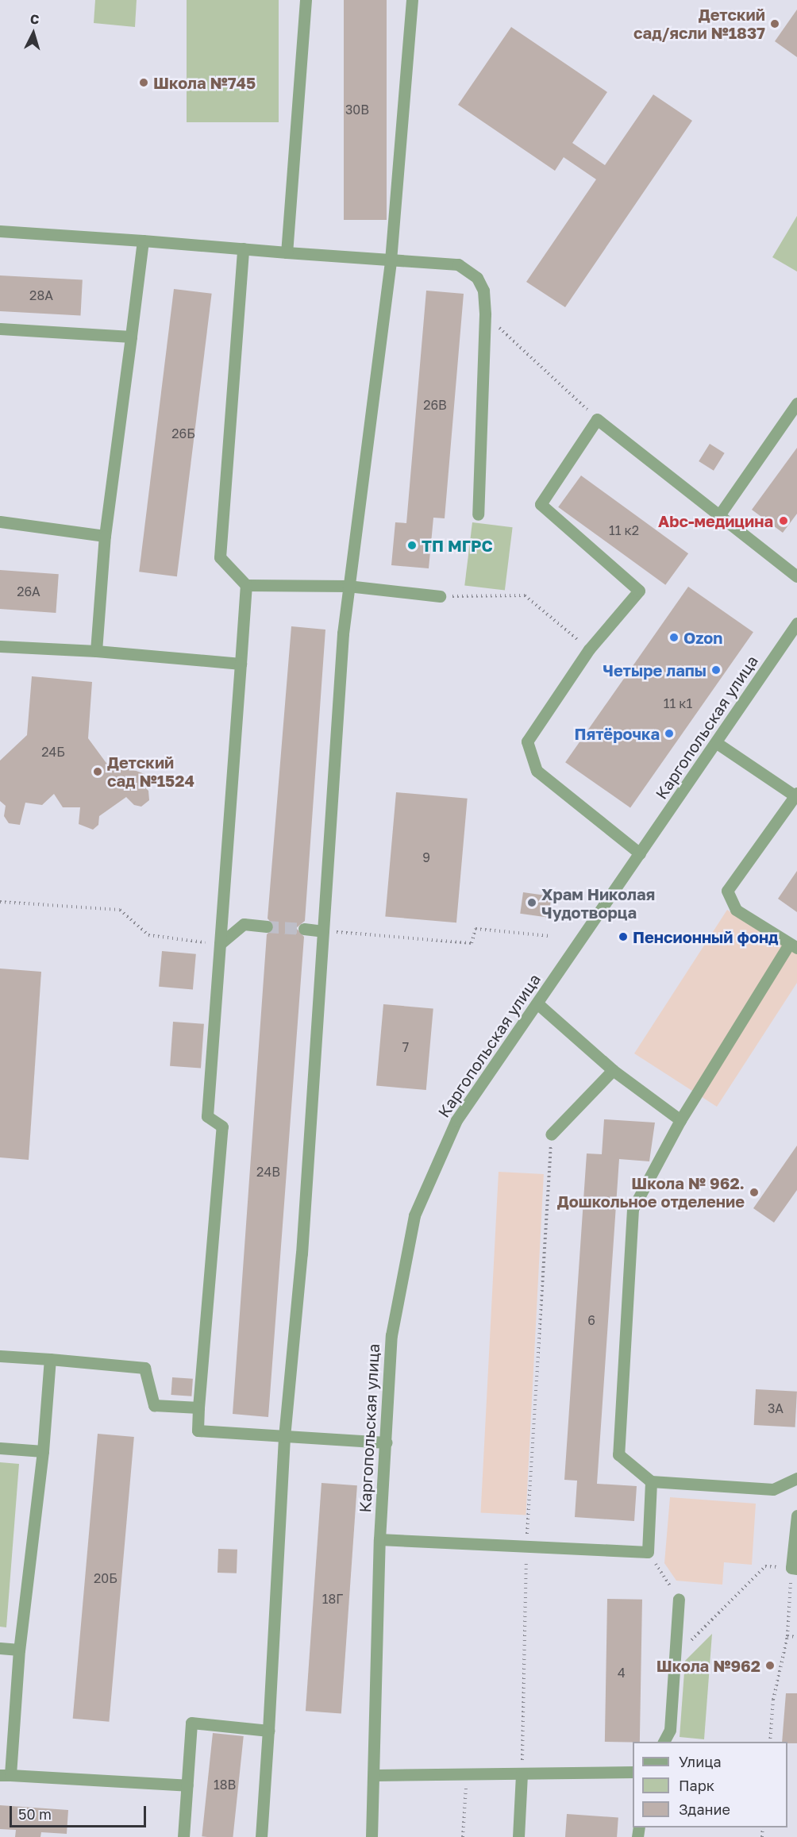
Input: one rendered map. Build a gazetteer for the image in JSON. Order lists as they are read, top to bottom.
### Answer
{
  "streets": {
    "street": ["Каргопольская улица"]
  },
  "places": [
    "Детский сад/ясли №1837",
    "Школа №745",
    "Abc-медицина",
    "ТП МГРС",
    "Ozon",
    "Четыре лапы",
    "Пятёрочка",
    "Детский сад №1524",
    "Храм Николая Чудотворца",
    "Пенсионный фонд",
    "Школа № 962. Дошкольное отделение",
    "Школа №962"
  ],
  "house_numbers": [
    "30В",
    "28А",
    "26В",
    "26Б",
    "11 к2",
    "26А",
    "11 к1",
    "24Б",
    "9",
    "7",
    "24В",
    "6",
    "3А",
    "20Б",
    "18Г",
    "4",
    "18В"
  ],
  "legend": ["Улица", "Парк", "Здание"],
  "scale_bar": "50 m",
  "north": "top"
}
